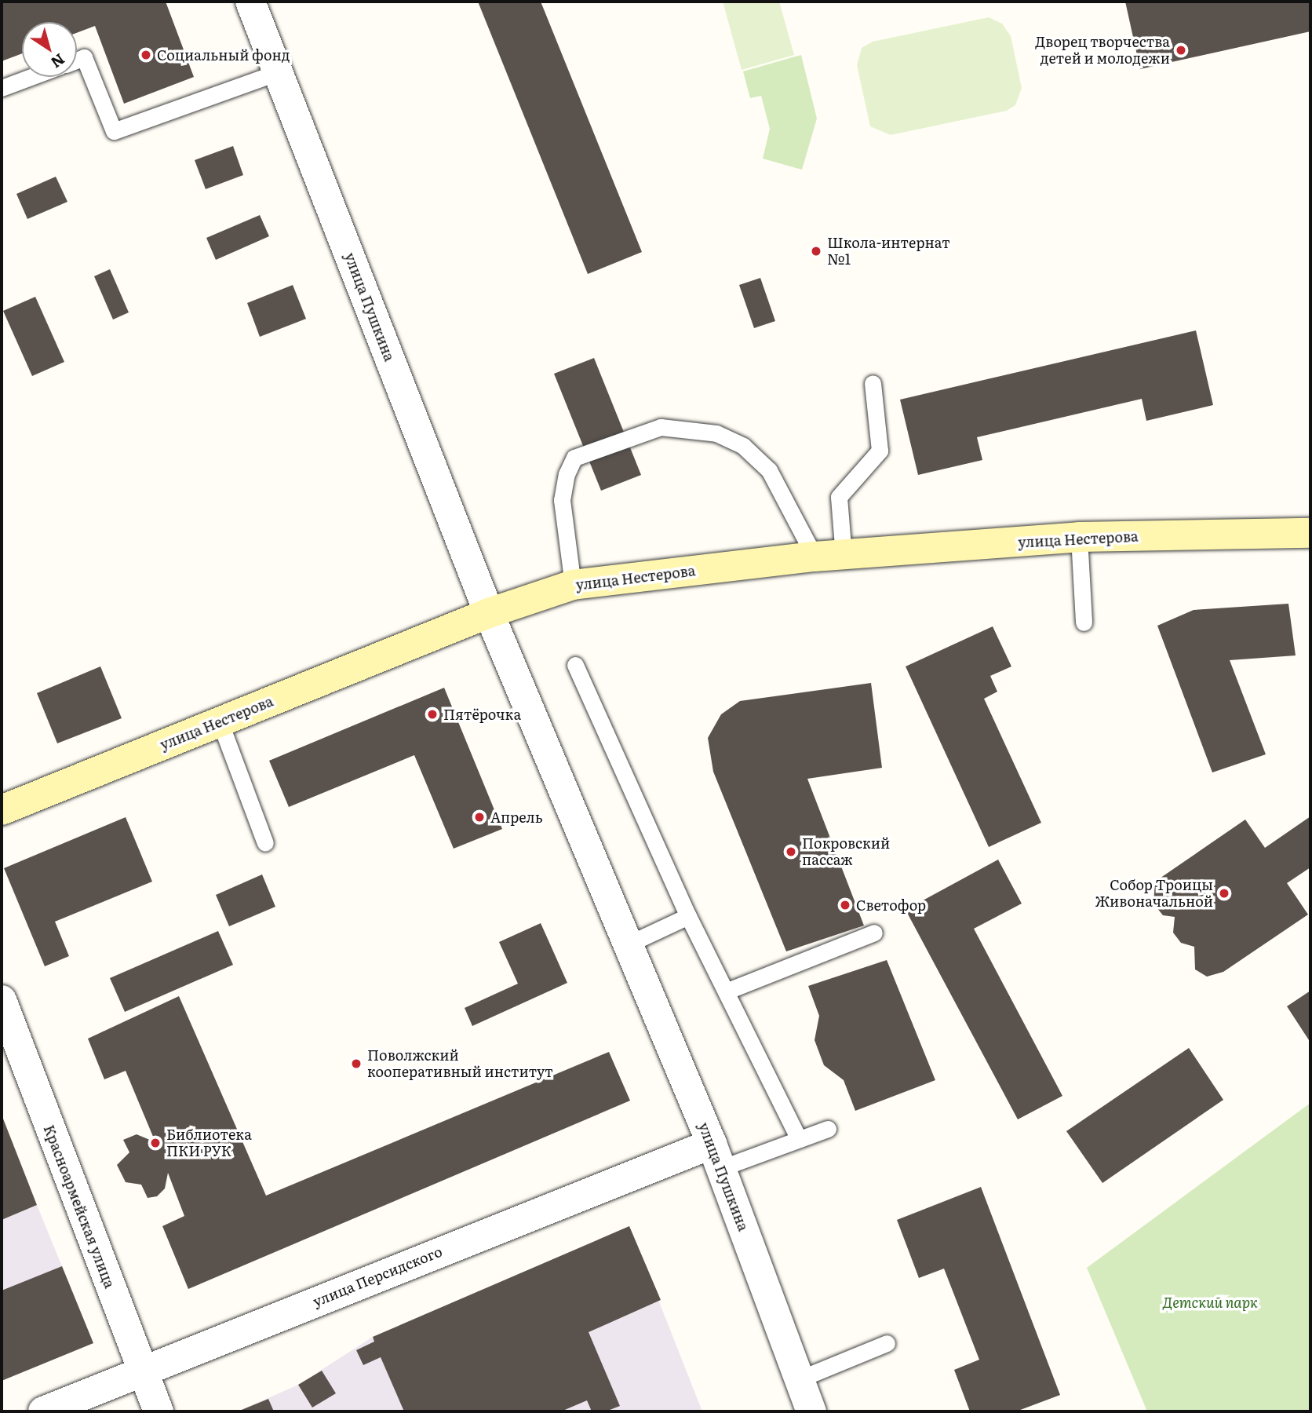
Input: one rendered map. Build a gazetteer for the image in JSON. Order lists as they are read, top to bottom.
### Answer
{
  "streets": {
    "main road": ["улица Нестерова"],
    "street": ["улица Пушкина", "Красноармейская улица", "улица Персидского"]
  },
  "crossings": [
    ["улица Пушкина", "улица Нестерова"],
    ["улица Пушкина", "улица Персидского"],
    ["Красноармейская улица", "улица Персидского"]
  ],
  "parks": ["Детский парк"],
  "places": [
    "Дворец творчества детей и молодежи",
    "Социальный фонд",
    "Школа-интернат №1",
    "Пятёрочка",
    "Апрель",
    "Покровский пассаж",
    "Собор Троицы Живоначальной",
    "Светофор",
    "Поволжский кооперативный институт",
    "Библиотека ПКИ РУК"
  ],
  "north": "bottom right"
}
